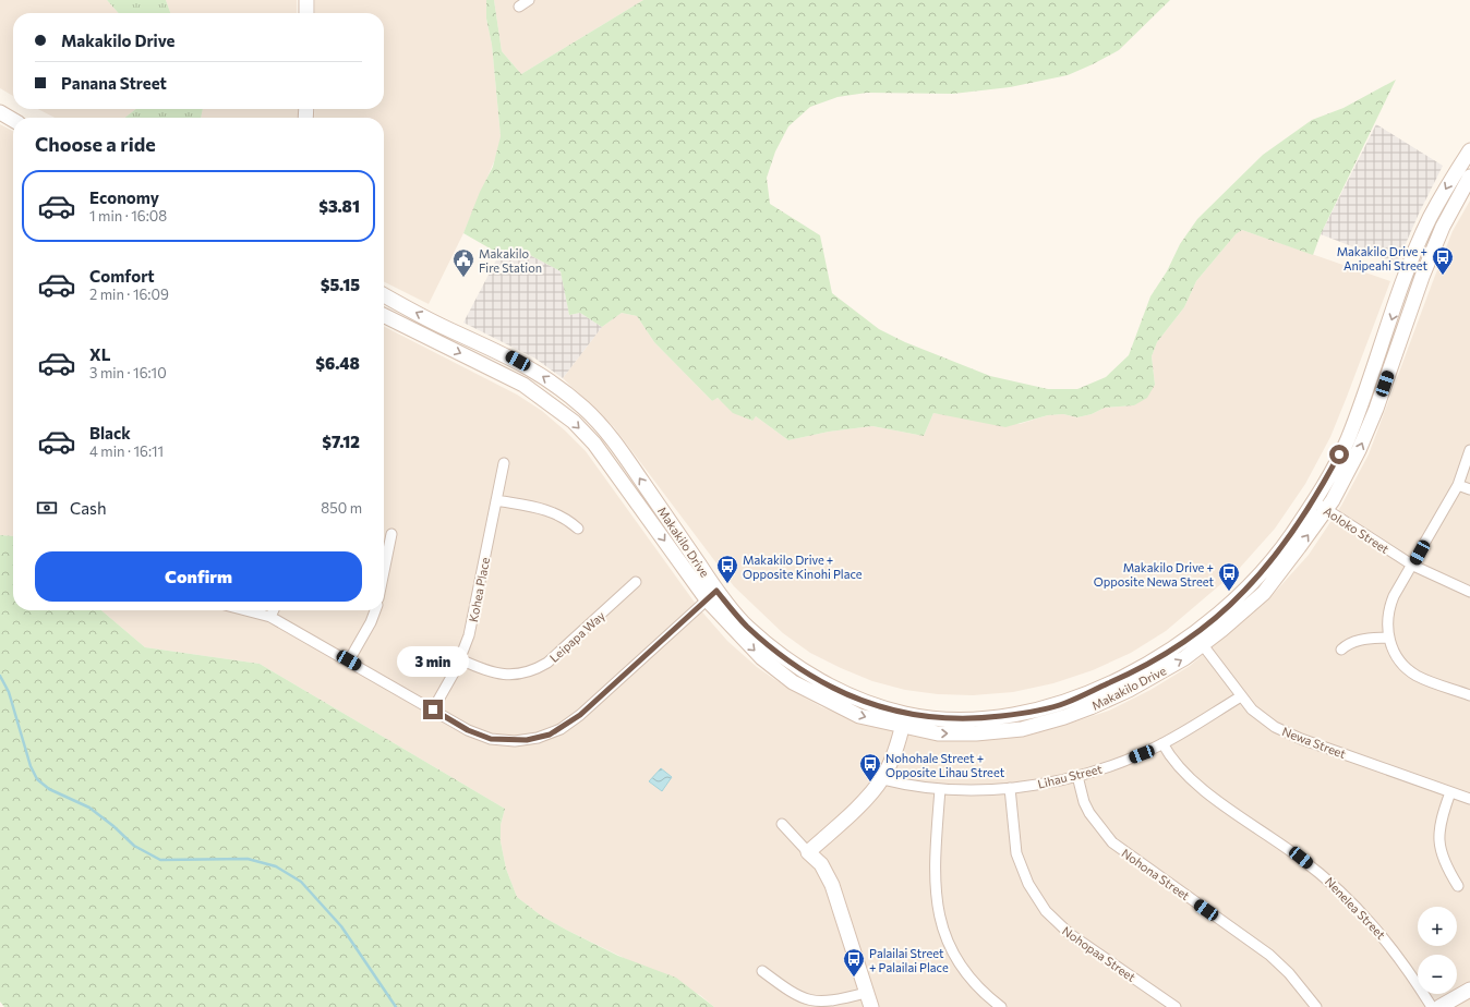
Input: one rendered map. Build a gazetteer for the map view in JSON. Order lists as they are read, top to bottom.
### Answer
{
  "streets": {
    "main road": ["Makakilo Drive"],
    "street": [
      "Aoloko Street",
      "Kohea Place",
      "Leipapa Way",
      "Newa Street",
      "Lihau Street",
      "Nohona Street",
      "Nenelea Street",
      "Nohopaa Street"
    ]
  },
  "crossings": [
    ["Aoloko Street", "Makakilo Drive"],
    ["Makakilo Drive", "Newa Street"],
    ["Kohea Place", "Leipapa Way"],
    ["Newa Street", "Lihau Street"],
    ["Lihau Street", "Nohona Street"],
    ["Lihau Street", "Nenelea Street"],
    ["Lihau Street", "Nohopaa Street"]
  ],
  "places": {
    "bus stop": [
      "Makakilo Drive + Anipeahi Street",
      "Makakilo Drive + Opposite Kinohi Place",
      "Makakilo Drive + Opposite Newa Street",
      "Nohohale Street + Opposite Lihau Street",
      "Palailai Street + Palailai Place"
    ],
    "public building": ["Makakilo Fire Station"]
  },
  "page": {
    "banner": ["Makakilo Drive", "Panana Street"],
    "heading": "Choose a ride",
    "list": [
      {
        "name": "Economy",
        "note": "1 min · 16:08",
        "value": "$3.81"
      },
      {
        "name": "Comfort",
        "note": "2 min · 16:09",
        "value": "$5.15"
      },
      {
        "name": "XL",
        "note": "3 min · 16:10",
        "value": "$6.48"
      },
      {
        "name": "Black",
        "note": "4 min · 16:11",
        "value": "$7.12"
      }
    ],
    "pay": ["Cash", "850 m"],
    "buttons": "Confirm",
    "bubble": "3 min",
    "map_buttons": ["+", "−"]
  }
}
